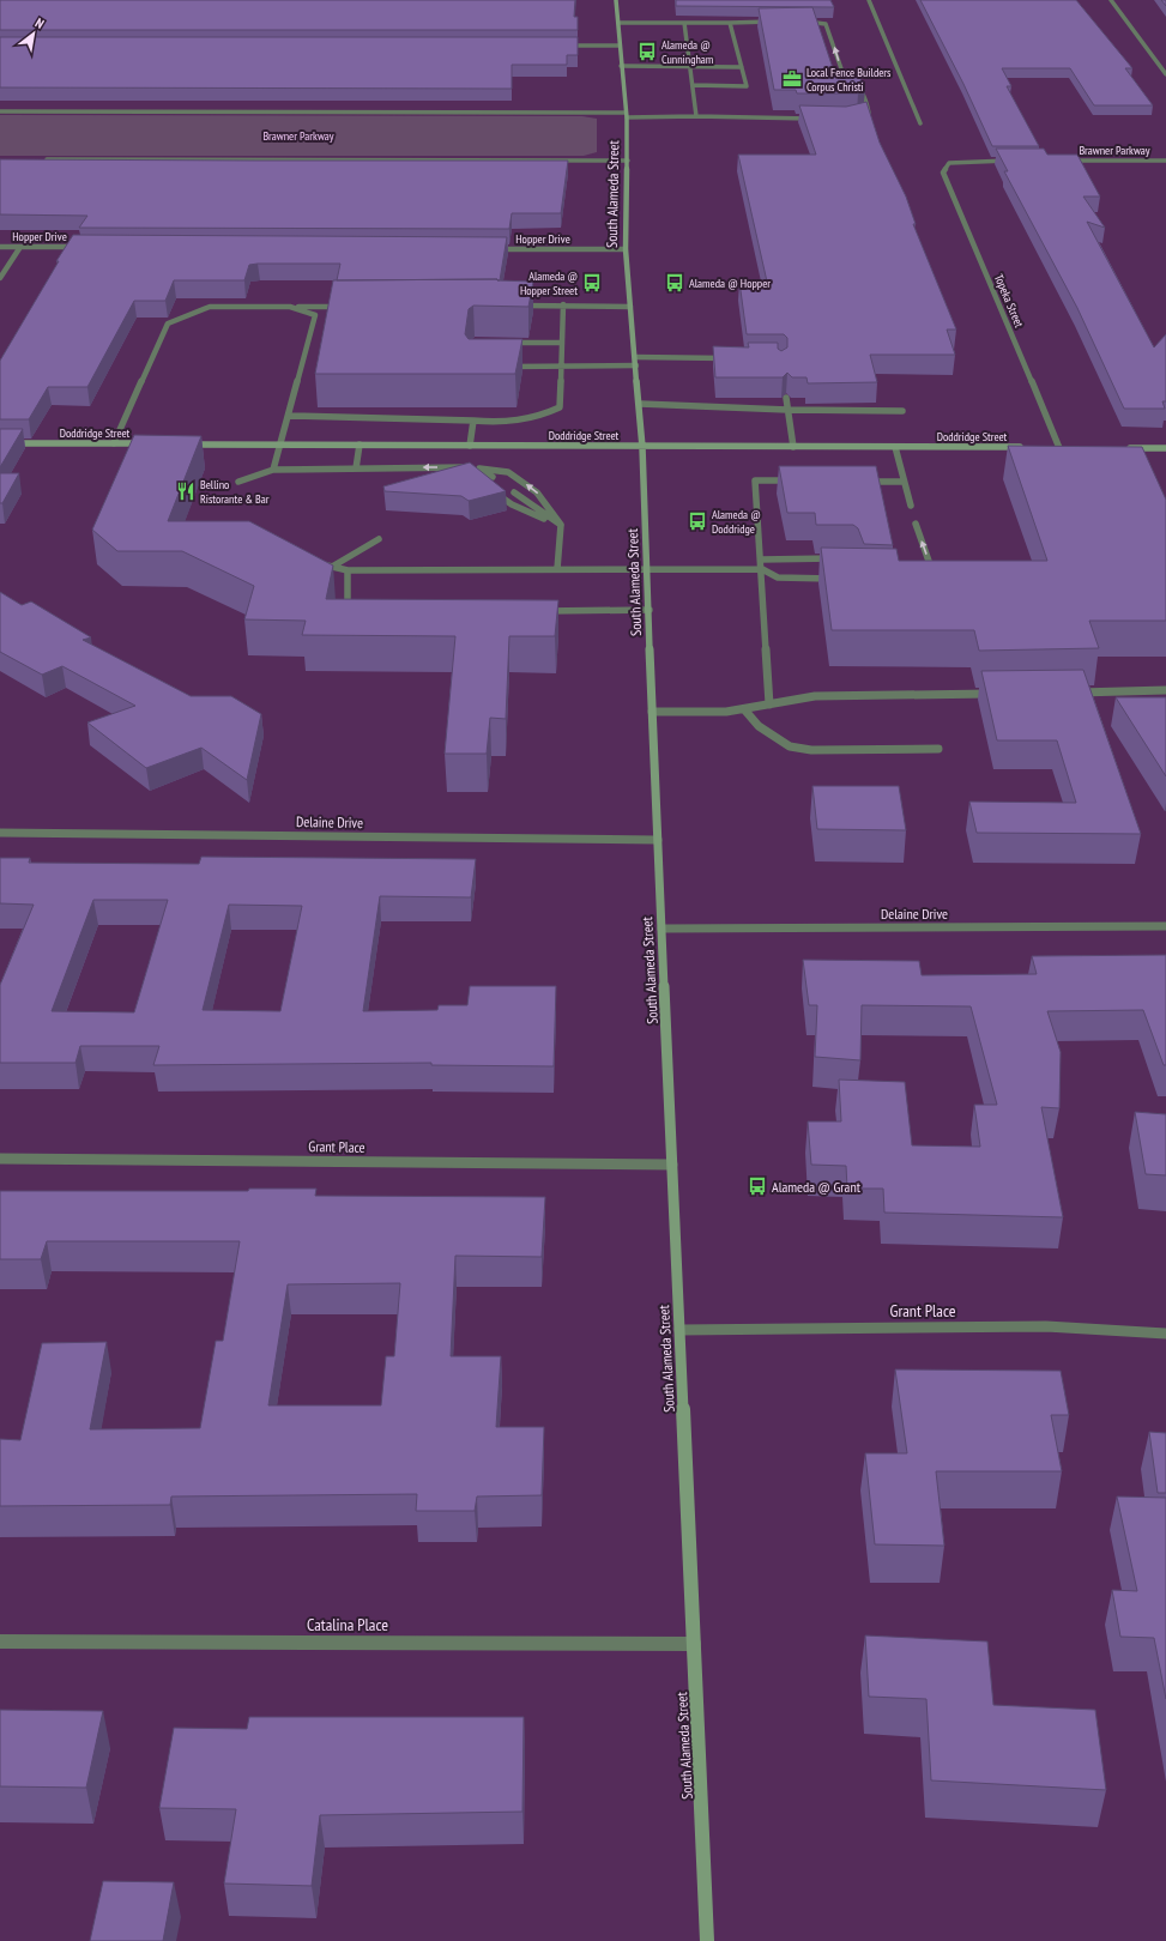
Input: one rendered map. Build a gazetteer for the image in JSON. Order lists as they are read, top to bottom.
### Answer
{
  "streets": {
    "main road": ["South Alameda Street", "Doddridge Street"],
    "street": [
      "Brawner Parkway",
      "Hopper Drive",
      "Topeka Street",
      "Delaine Drive",
      "Grant Place",
      "Catalina Place"
    ]
  },
  "crossings": [
    ["South Alameda Street", "Hopper Drive"],
    ["South Alameda Street", "Doddridge Street"],
    ["South Alameda Street", "Delaine Drive"],
    ["South Alameda Street", "Grant Place"],
    ["South Alameda Street", "Catalina Place"]
  ],
  "parks": ["Brawner Parkway"],
  "places": {
    "bus stop": [
      "Alameda @ Cunningham",
      "Alameda @ Hopper Street",
      "Alameda @ Hopper",
      "Alameda @ Doddridge",
      "Alameda @ Grant"
    ],
    "office": ["Local Fence Builders Corpus Christi"],
    "restaurant": ["Bellino Ristorante & Bar"]
  },
  "north": "top right"
}
